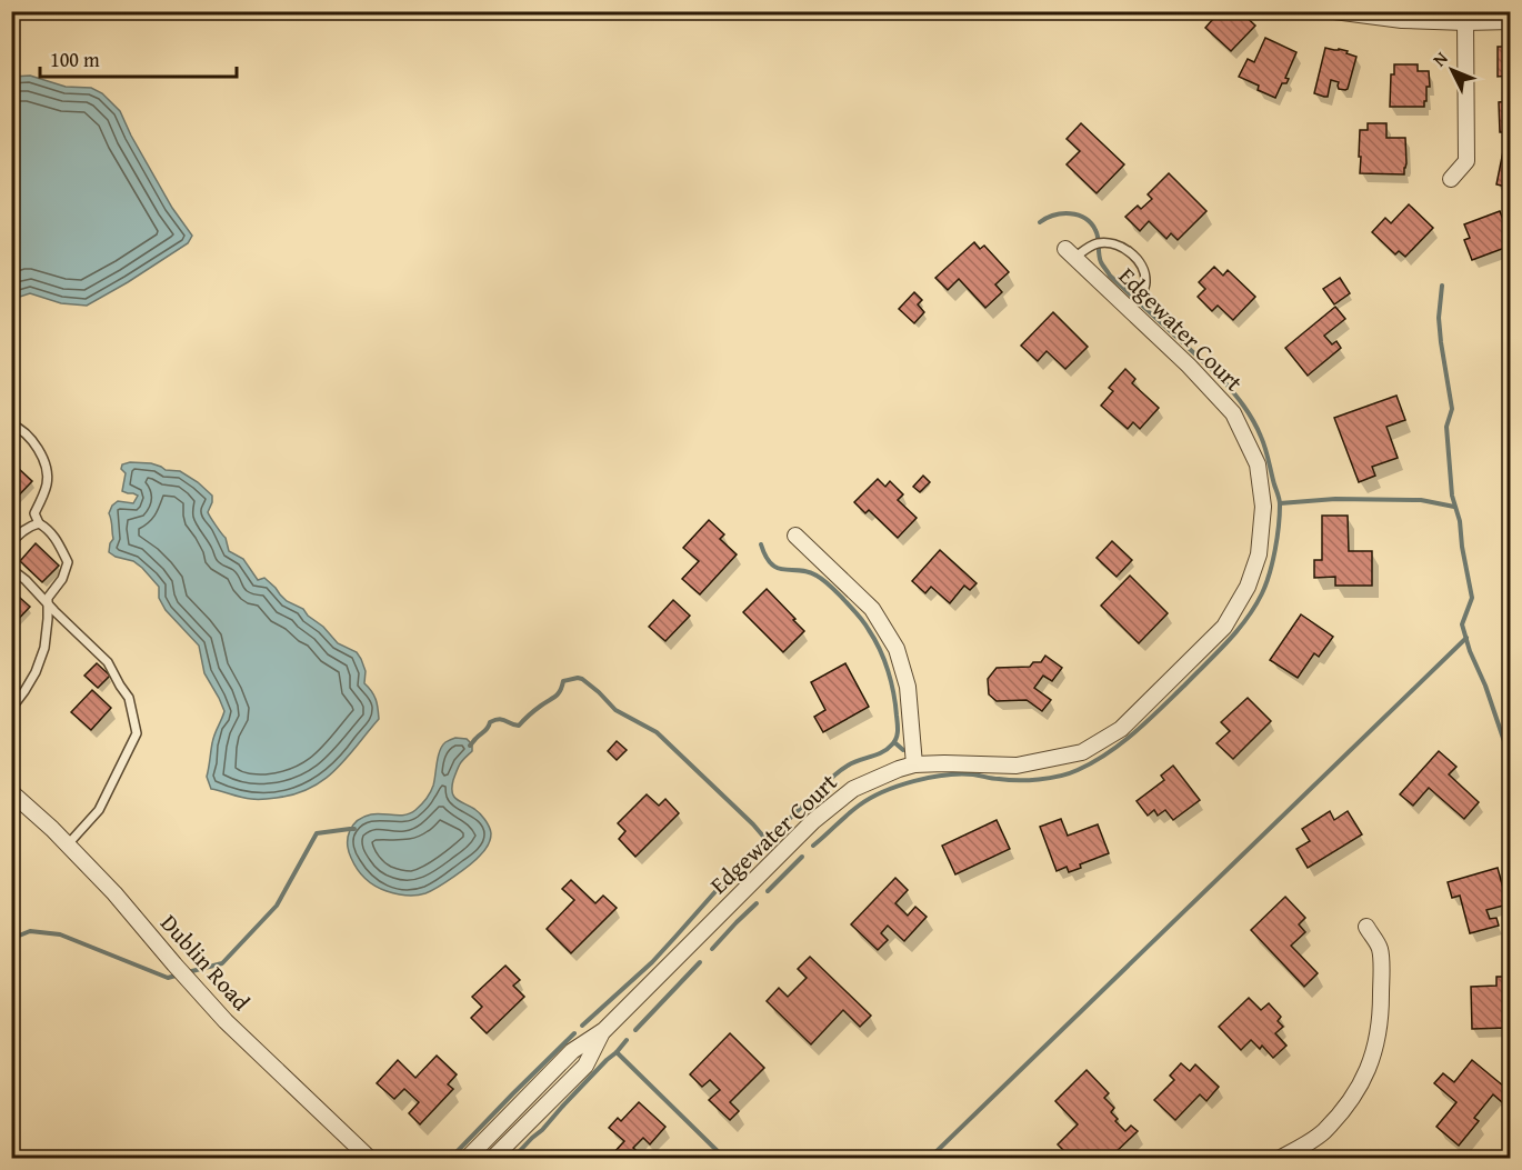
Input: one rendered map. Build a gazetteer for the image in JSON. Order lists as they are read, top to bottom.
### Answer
{
  "streets": {
    "street": ["Edgewater Court", "Dublin Road"]
  },
  "scale_bar": "100 m",
  "north": "top left"
}
